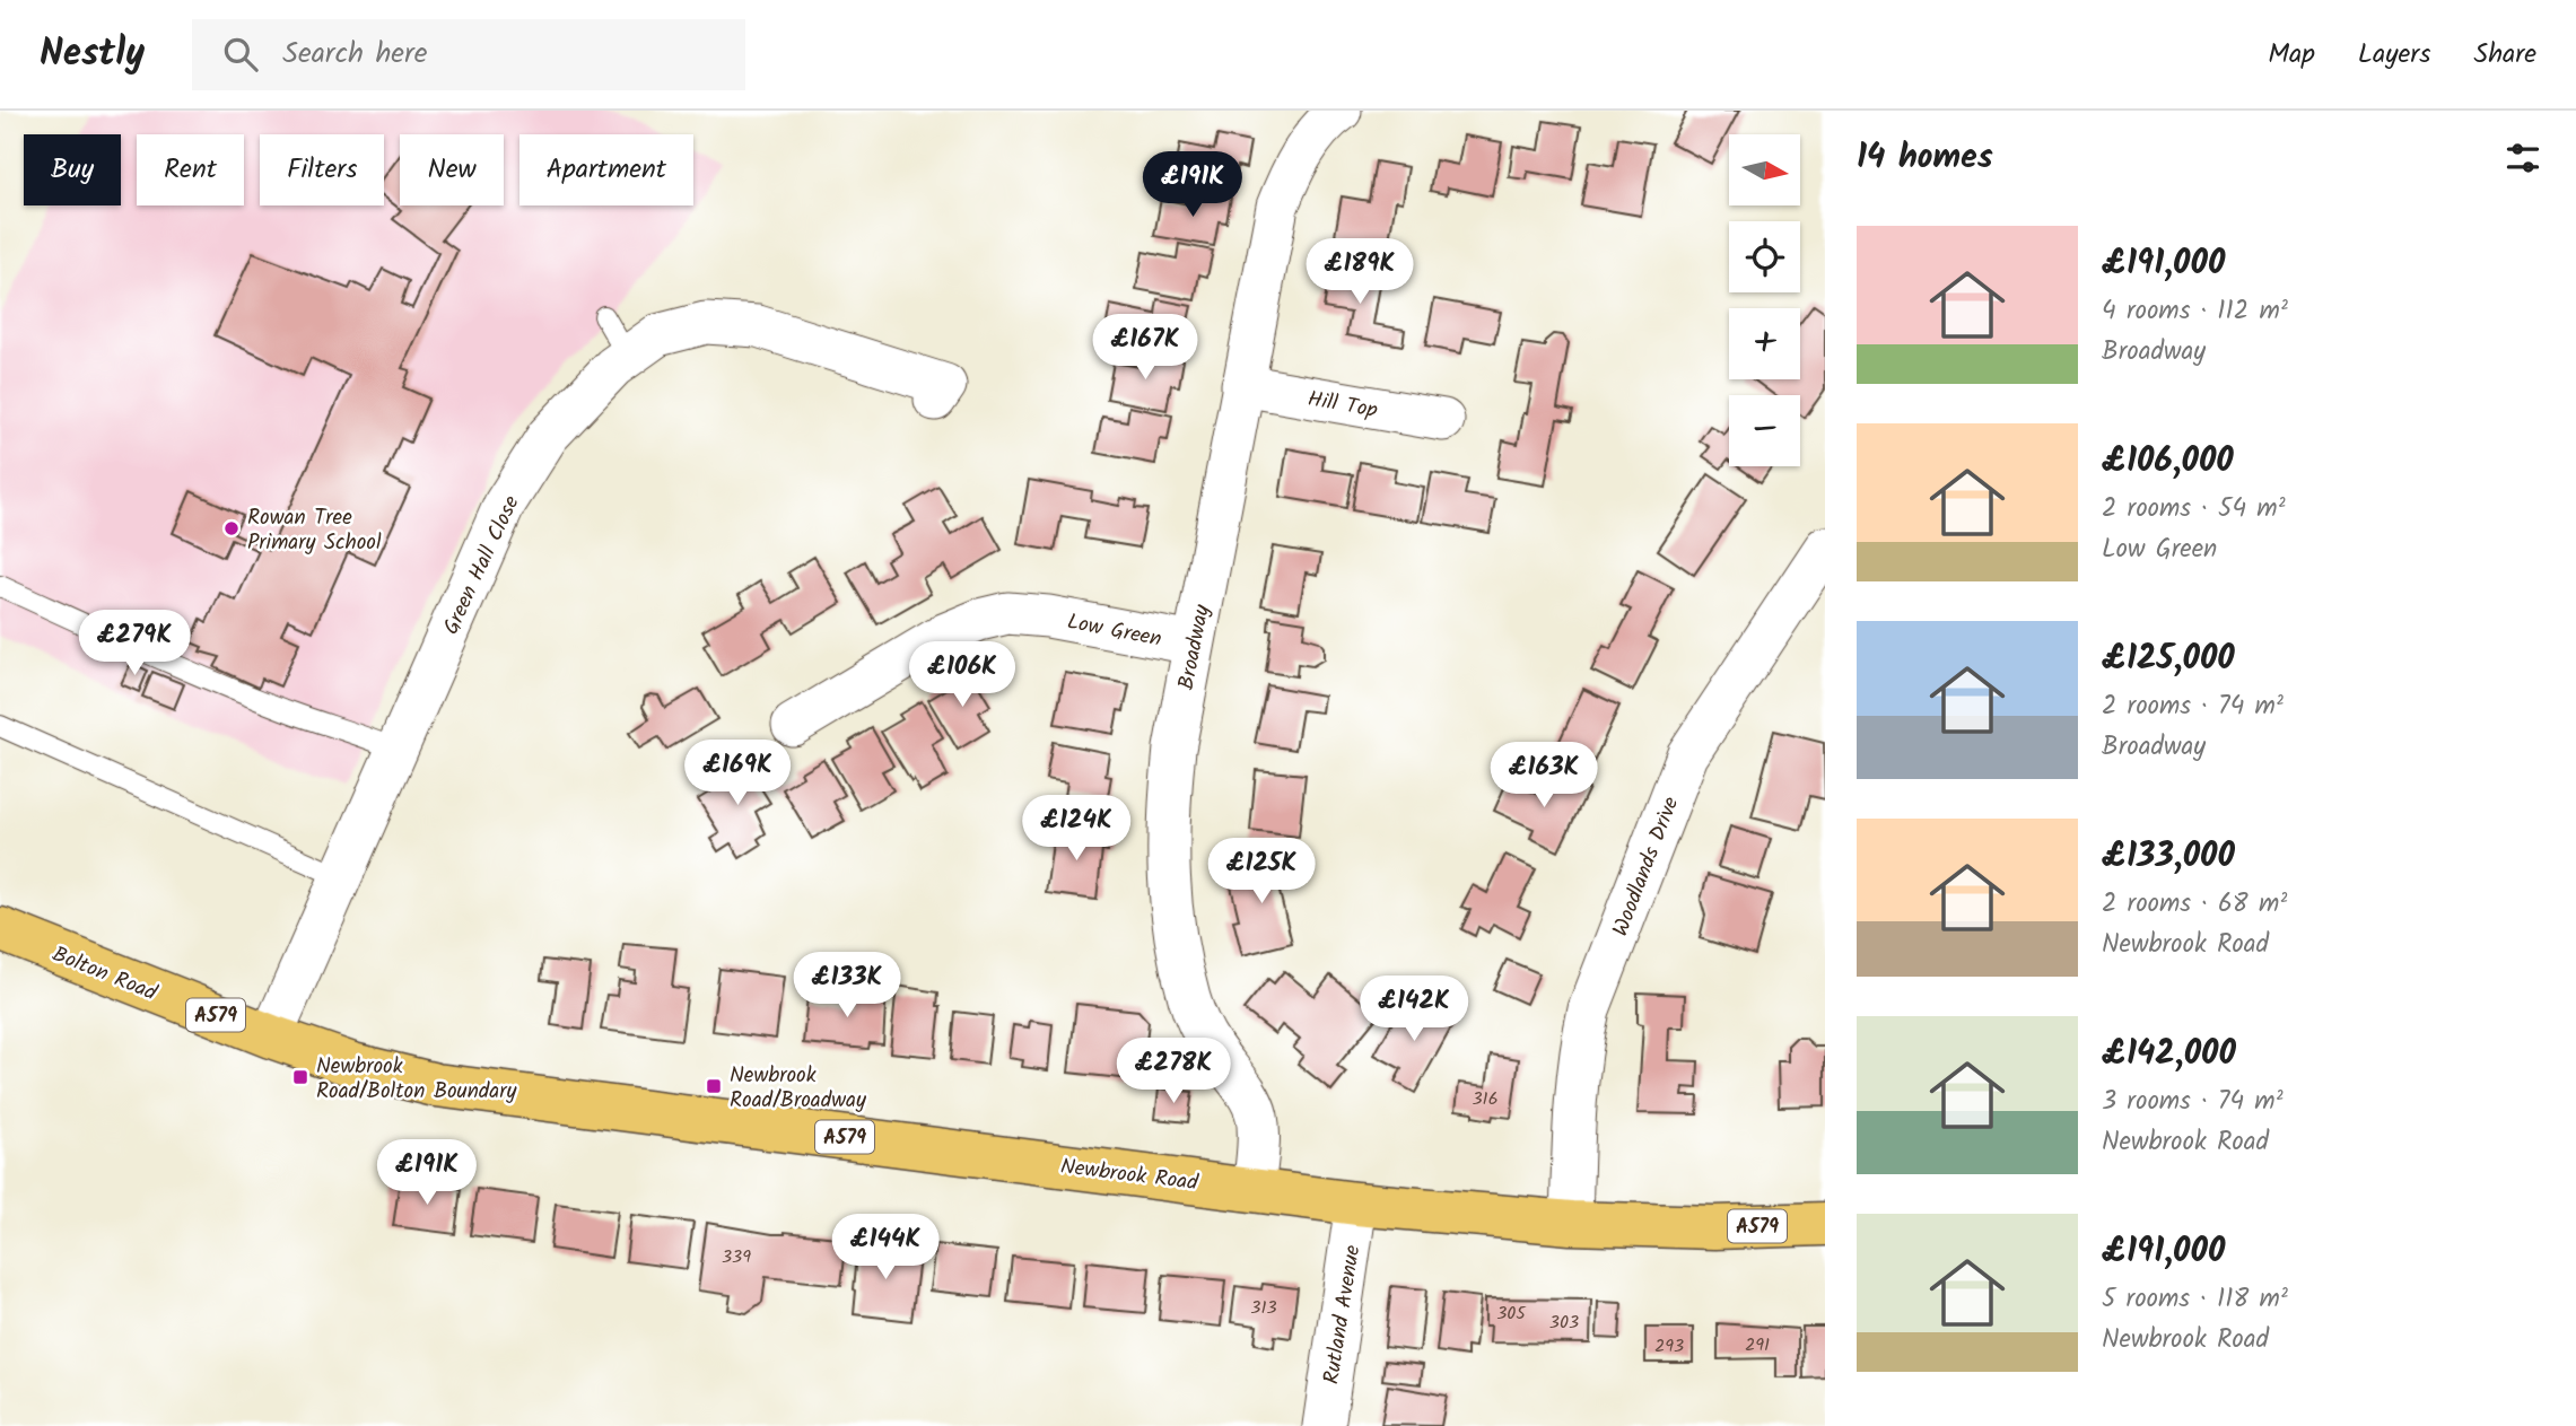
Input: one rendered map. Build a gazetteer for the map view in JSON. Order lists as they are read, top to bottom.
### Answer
{
  "streets": {
    "highway": ["Bolton Road", "A579", "Newbrook Road"],
    "street": [
      "Hill Top",
      "Green Hall Close",
      "Low Green",
      "Broadway",
      "Woodlands Drive",
      "Rutland Avenue"
    ]
  },
  "crossings": [
    ["Hill Top", "Broadway"],
    ["Green Hall Close", "Bolton Road"],
    ["Low Green", "Broadway"],
    ["Broadway", "Newbrook Road"],
    ["Woodlands Drive", "Newbrook Road"],
    ["Bolton Road", "Newbrook Road"],
    ["Newbrook Road", "Rutland Avenue"]
  ],
  "places": {
    "other": ["Rowan Tree Primary School"],
    "transit": ["Newbrook Road/Bolton Boundary", "Newbrook Road/Broadway"]
  },
  "house_numbers": [
    "316",
    "339",
    "313",
    "305",
    "303",
    "291",
    "293"
  ],
  "north": "right",
  "page": {
    "header": "Nestly",
    "search": "Search here",
    "nav": ["Map", "Layers", "Share"],
    "heading": "14 homes",
    "map_buttons": ["+", "−"],
    "chip": [
      "Buy",
      "Rent",
      "Filters",
      "New",
      "Apartment"
    ],
    "price": [
      "£191K",
      "£189K",
      "£167K",
      "£279K",
      "£106K",
      "£169K",
      "£163K",
      "£124K",
      "£125K",
      "£133K",
      "£142K",
      "£278K",
      "£191K",
      "£144K"
    ],
    "list": [
      {
        "name": "£191,000",
        "note": "4 rooms · 112 m² · Broadway"
      },
      {
        "name": "£106,000",
        "note": "2 rooms · 54 m² · Low Green"
      },
      {
        "name": "£125,000",
        "note": "2 rooms · 74 m² · Broadway"
      },
      {
        "name": "£133,000",
        "note": "2 rooms · 68 m² · Newbrook Road"
      },
      {
        "name": "£142,000",
        "note": "3 rooms · 74 m² · Newbrook Road"
      },
      {
        "name": "£191,000",
        "note": "5 rooms · 118 m² · Newbrook Road"
      }
    ]
  }
}
